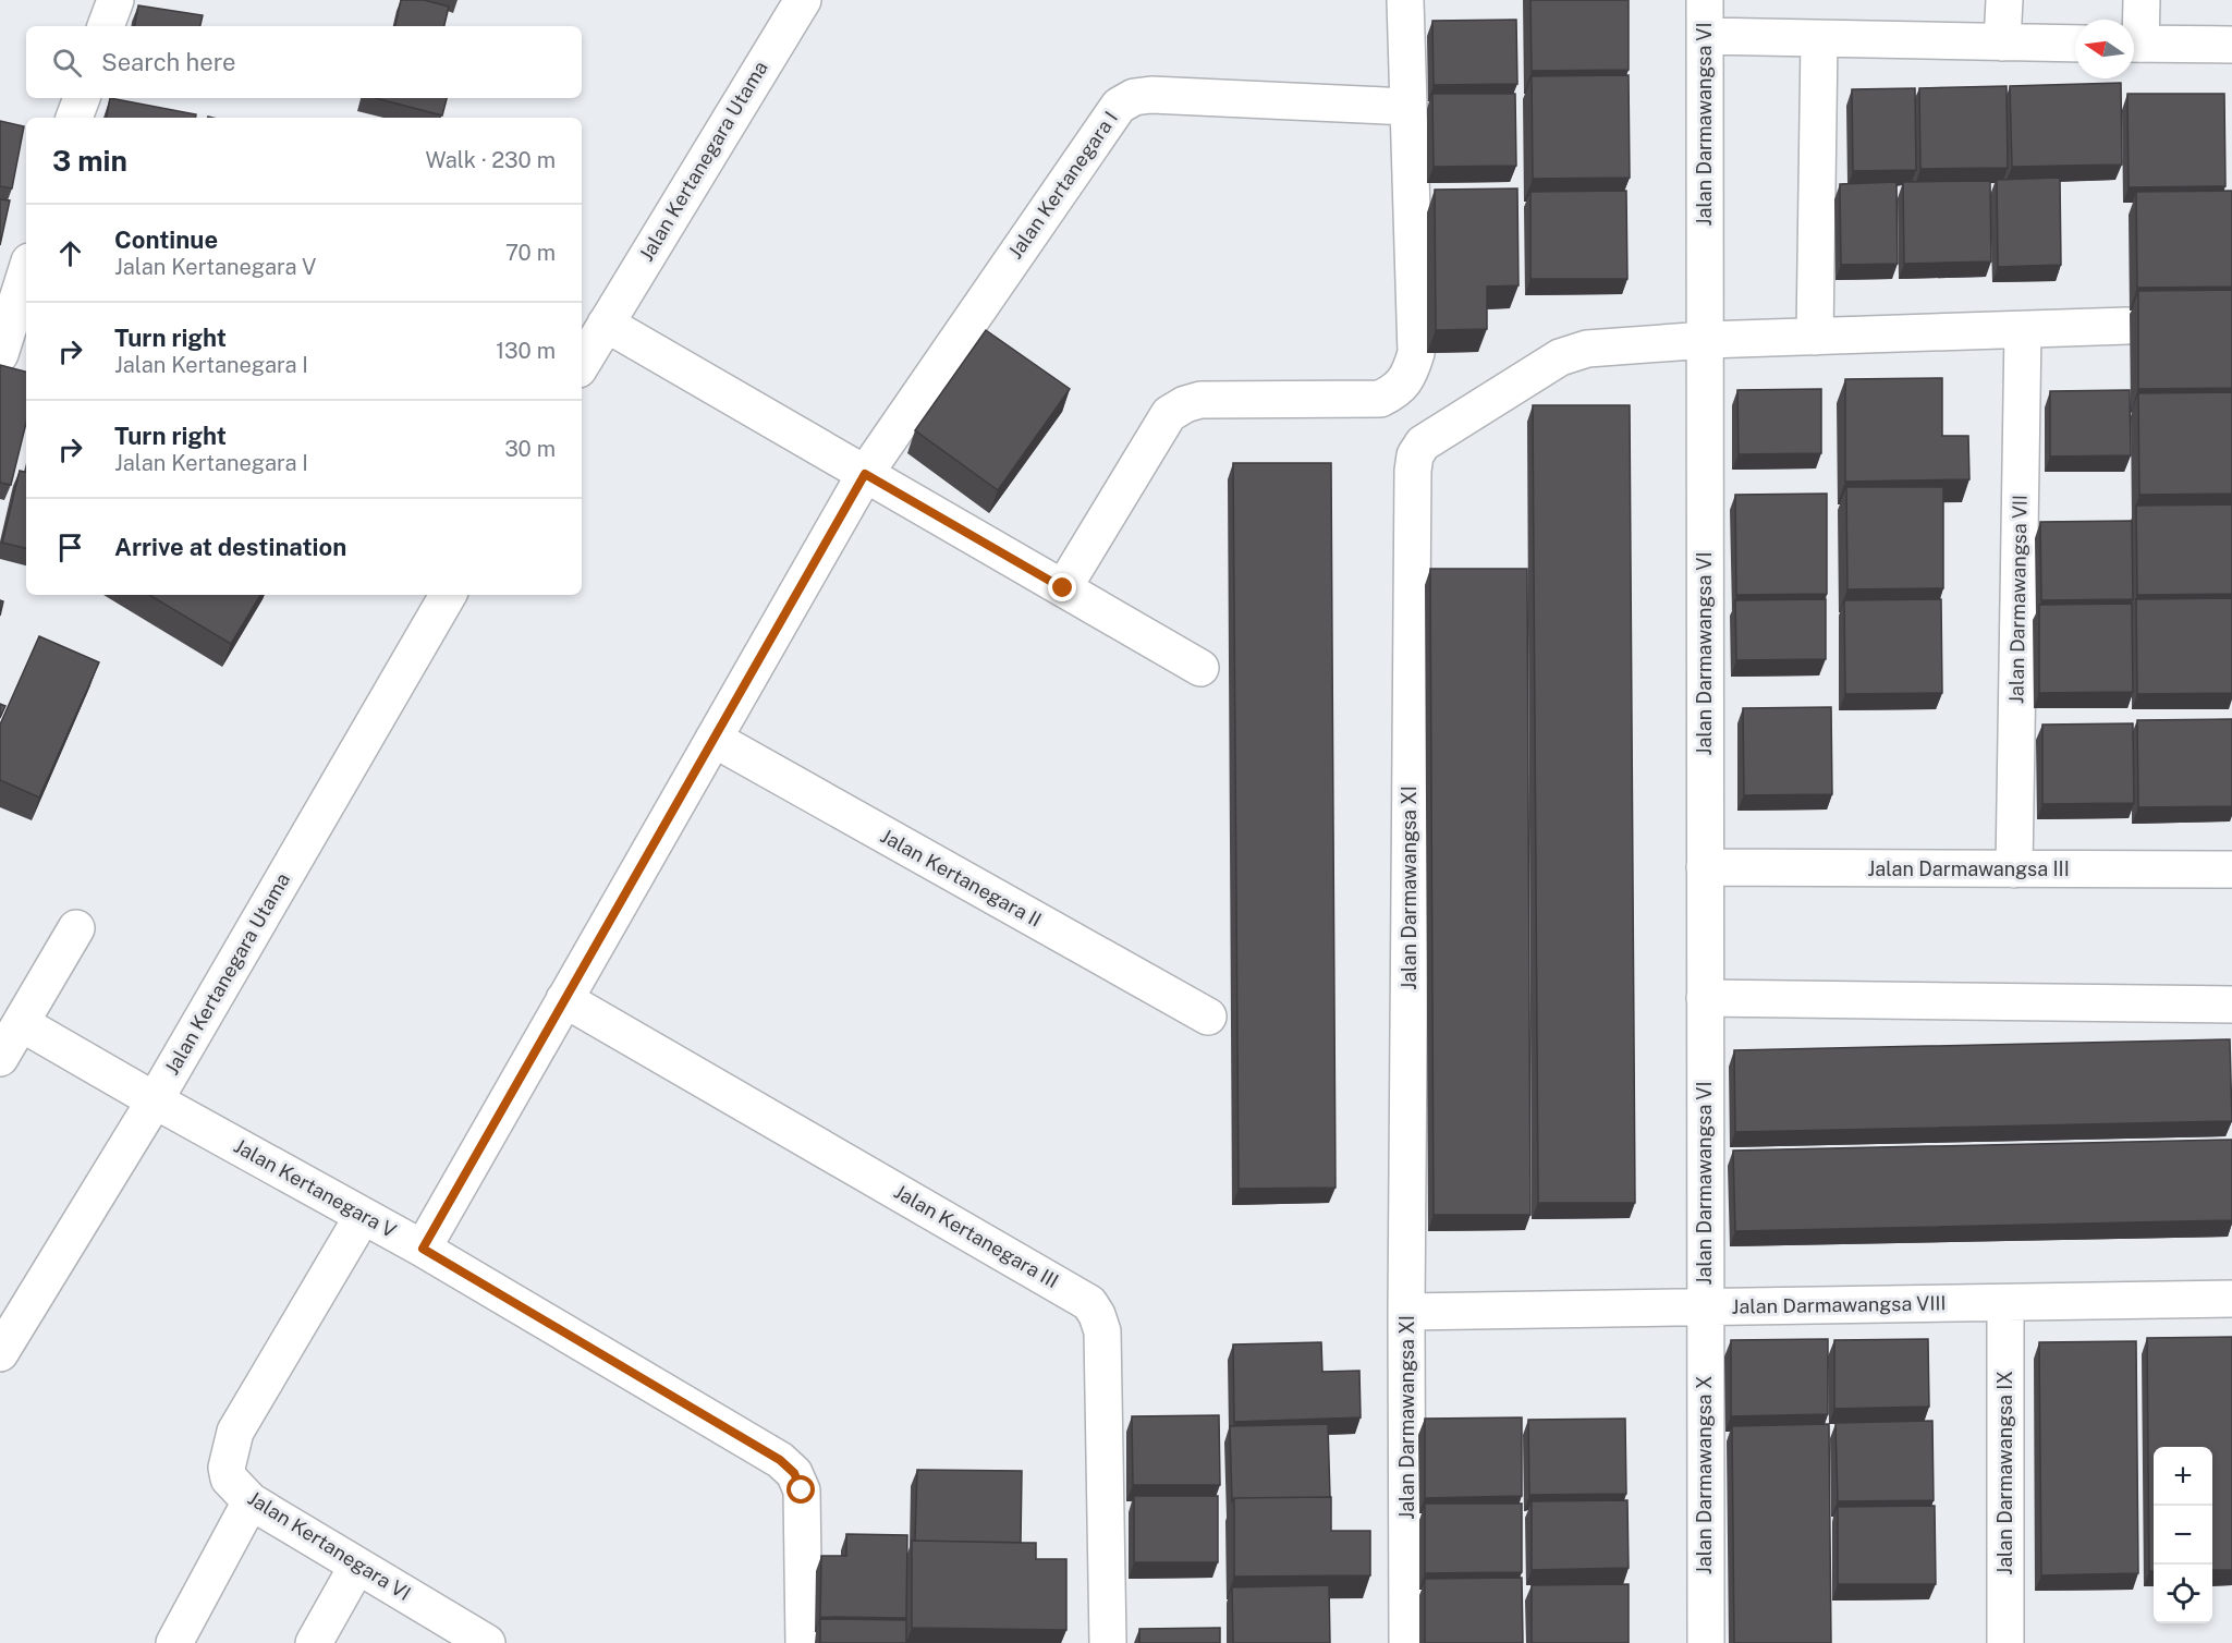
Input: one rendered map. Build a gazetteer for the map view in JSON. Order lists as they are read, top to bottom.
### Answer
{
  "streets": {
    "street": [
      "Jalan Darmawangsa VI",
      "Jalan Kertanegara Utama",
      "Jalan Kertanegara I",
      "Jalan Darmawangsa VII",
      "Jalan Darmawangsa III",
      "Jalan Kertanegara II",
      "Jalan Darmawangsa XI",
      "Jalan Kertanegara V",
      "Jalan Kertanegara III",
      "Jalan Darmawangsa VIII",
      "Jalan Darmawangsa IX",
      "Jalan Darmawangsa X",
      "Jalan Kertanegara VI"
    ]
  },
  "crossings": [
    ["Jalan Darmawangsa VI", "Jalan Darmawangsa III"],
    ["Jalan Darmawangsa VI", "Jalan Darmawangsa XI"],
    ["Jalan Darmawangsa VI", "Jalan Darmawangsa VIII"],
    ["Jalan Darmawangsa VI", "Jalan Darmawangsa X"],
    ["Jalan Kertanegara Utama", "Jalan Kertanegara V"],
    ["Jalan Kertanegara I", "Jalan Kertanegara II"],
    ["Jalan Kertanegara I", "Jalan Kertanegara V"],
    ["Jalan Kertanegara I", "Jalan Kertanegara III"],
    ["Jalan Darmawangsa VII", "Jalan Darmawangsa III"],
    ["Jalan Darmawangsa XI", "Jalan Darmawangsa VIII"],
    ["Jalan Kertanegara V", "Jalan Kertanegara VI"],
    ["Jalan Darmawangsa VIII", "Jalan Darmawangsa IX"],
    ["Jalan Darmawangsa VIII", "Jalan Darmawangsa X"]
  ],
  "north": "left",
  "page": {
    "search": "Search here",
    "heading": ["3 min", "Walk · 230 m"],
    "list": [
      ["Continue", "Jalan Kertanegara V", "70 m"],
      ["Turn right", "Jalan Kertanegara I", "130 m"],
      ["Turn right", "Jalan Kertanegara I", "30 m"],
      "Arrive at destination"
    ],
    "map_buttons": ["+", "−"]
  }
}
